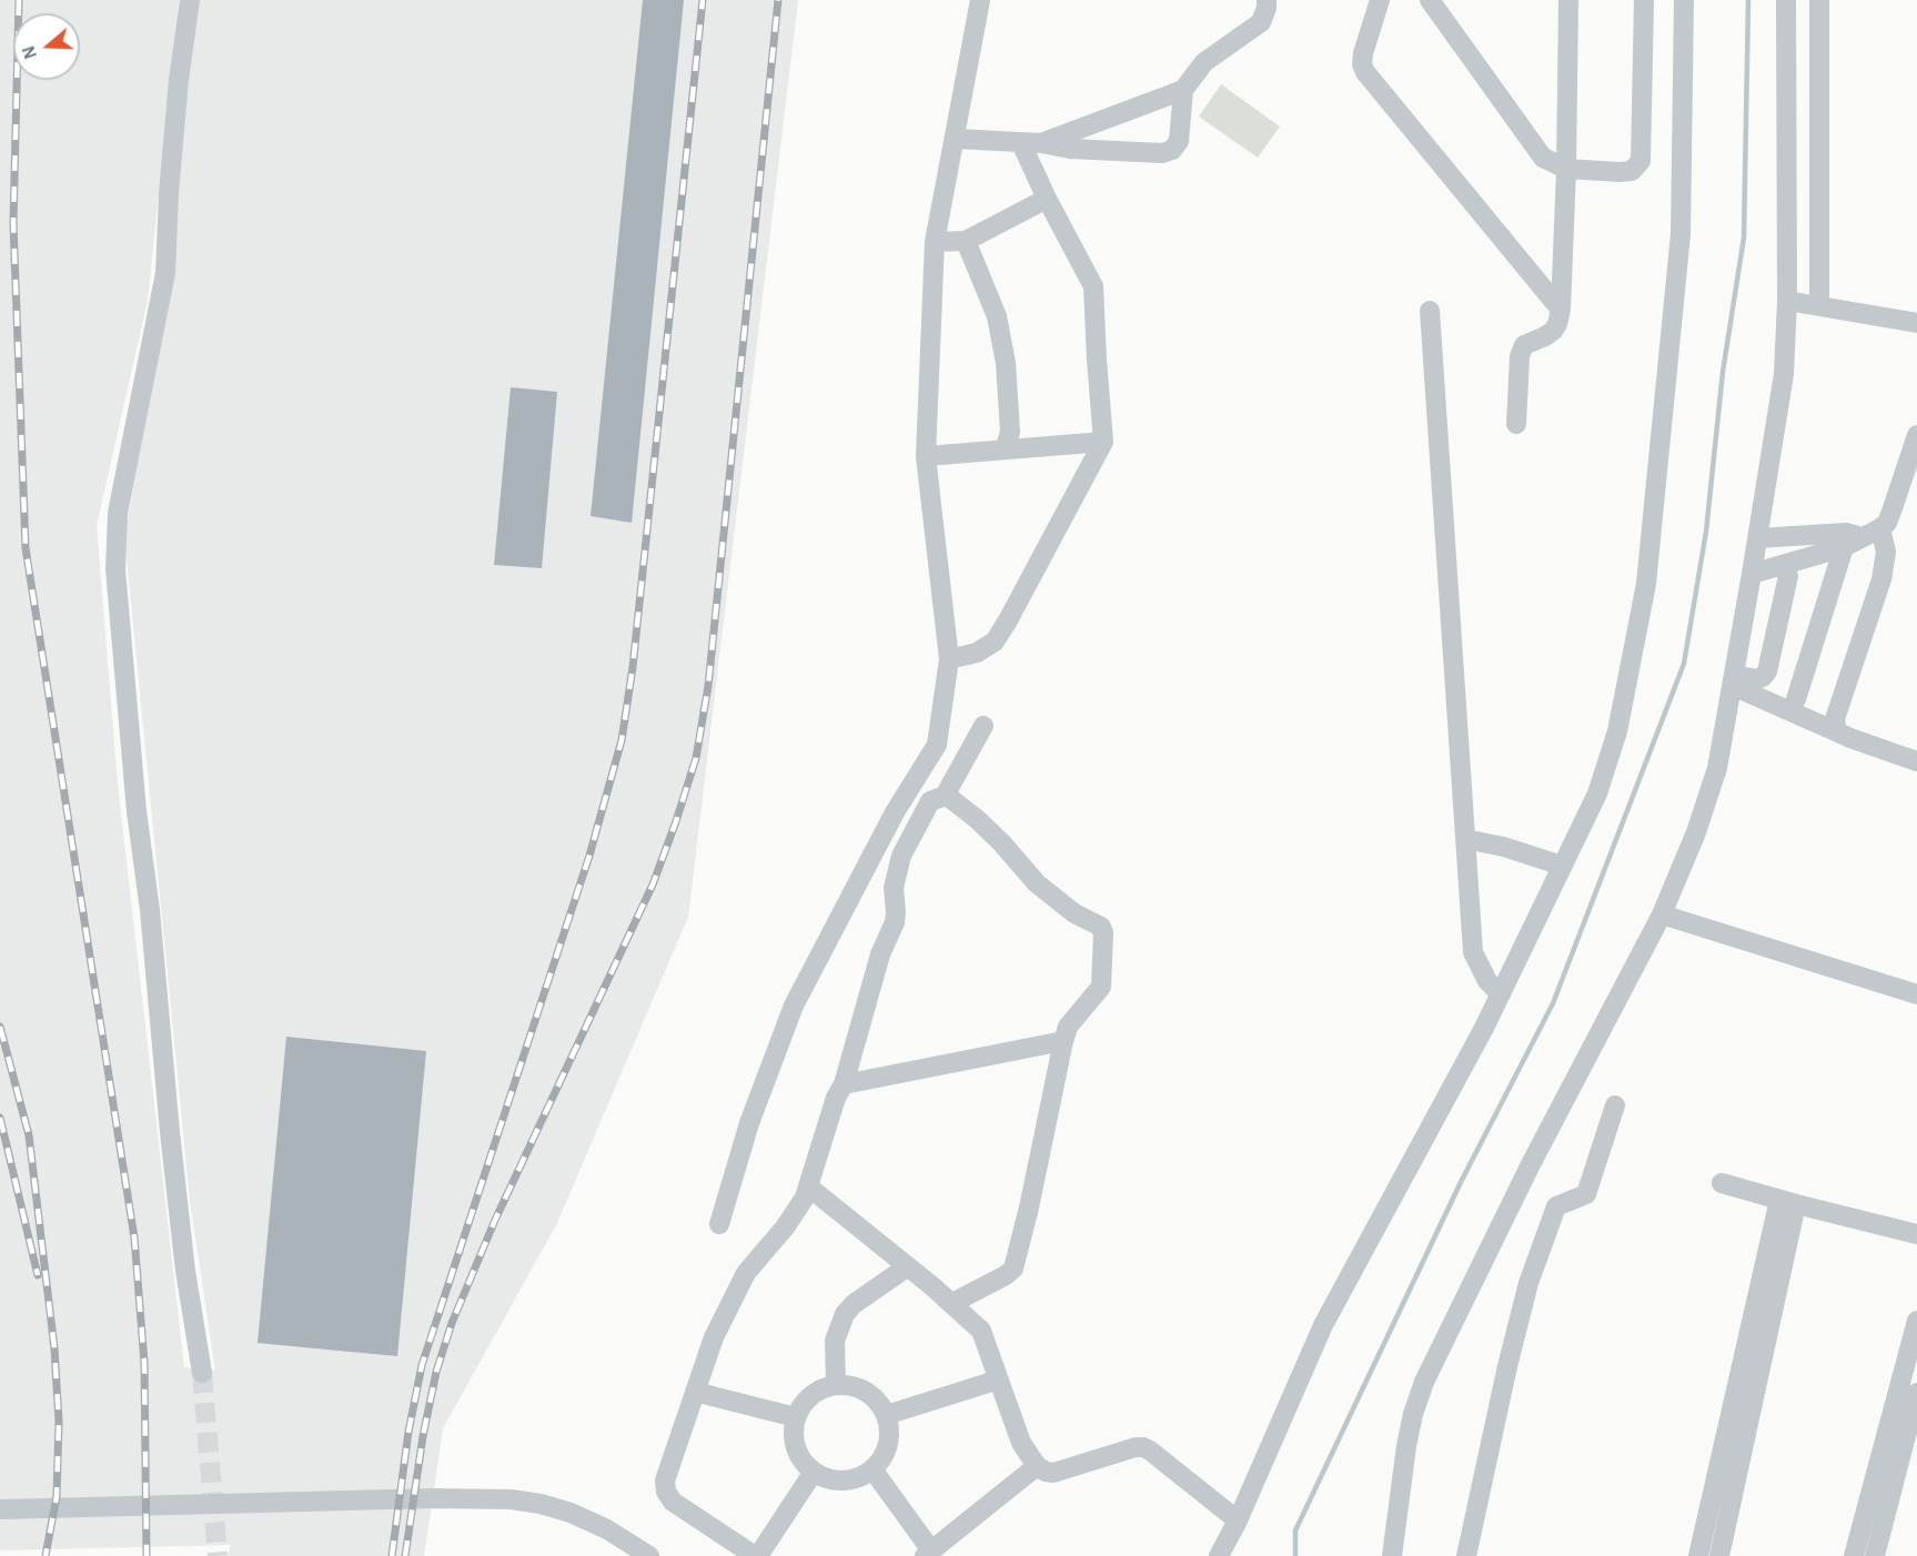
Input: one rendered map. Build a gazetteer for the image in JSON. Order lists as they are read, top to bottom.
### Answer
{
  "north": "left"
}
